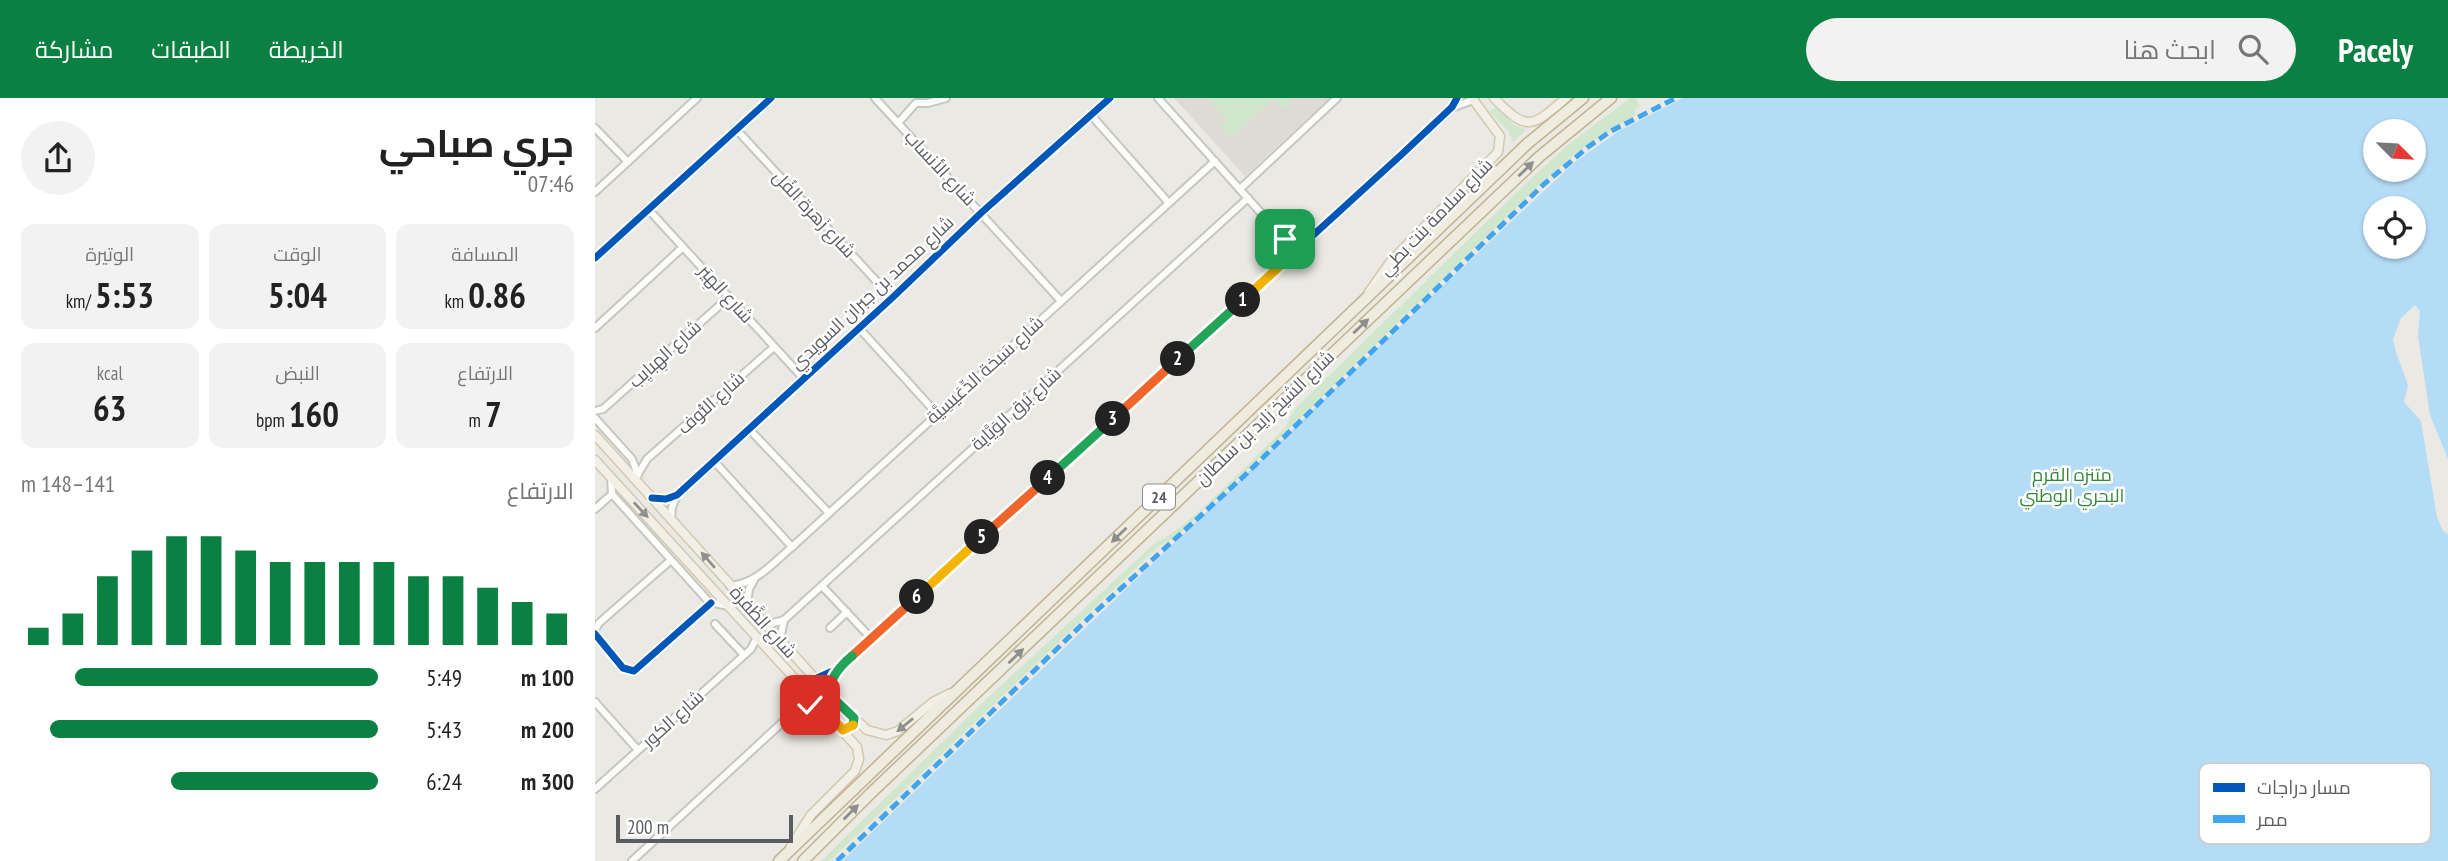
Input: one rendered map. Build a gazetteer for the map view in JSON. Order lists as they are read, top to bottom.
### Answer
{
  "streets": {
    "highway": ["شارع الشيخ زايد بن سلطان", "24"],
    "main road": ["شارع سلامة بنت بطي", "شارع الظَّفرة"],
    "street": [
      "شارع الأنساب",
      "شارع زَهرة الفُل",
      "شارع محمد بن جبران السويدي",
      "شارع الهِيَر",
      "شارع الهِبايِب",
      "شارع سَبخة الدِّعَيسِيَّة",
      "شارع النُّوف",
      "شارع بُرق الوَيَّاية",
      "شارع الكور"
    ]
  },
  "crossings": [
    ["شارع الأنساب", "شارع محمد بن جبران السويدي"],
    ["شارع الأنساب", "شارع سَبخة الدِّعَيسِيَّة"],
    ["شارع زَهرة الفُل", "شارع محمد بن جبران السويدي"],
    ["شارع سلامة بنت بطي", "شارع الشيخ زايد بن سلطان"],
    ["شارع محمد بن جبران السويدي", "شارع الهِيَر"],
    ["شارع الهِيَر", "شارع الهِبايِب"],
    ["شارع الهِيَر", "شارع النُّوف"],
    ["شارع سَبخة الدِّعَيسِيَّة", "شارع الظَّفرة"],
    ["شارع النُّوف", "شارع الظَّفرة"],
    ["شارع بُرق الوَيَّاية", "شارع الظَّفرة"],
    ["شارع الشيخ زايد بن سلطان", "شارع الظَّفرة"],
    ["شارع الظَّفرة", "شارع الكور"]
  ],
  "parks": ["متنزه القرم البحري الوطني"],
  "legend": ["مسار دراجات", "ممر"],
  "scale_bar": "200 m",
  "north": "bottom right",
  "page": {
    "header": "Pacely",
    "search": "ابحث هنا",
    "nav": ["الخريطة", "الطبقات", "مشاركة"],
    "heading": ["جري صباحي", "07:46"],
    "stats": [
      ["المسافة", "0.86 km"],
      ["الوقت", "5:04"],
      ["الوتيرة", "5:53 /km"],
      ["الارتفاع", "7 m"],
      ["النبض", "160 bpm"],
      ["kcal", "63"]
    ],
    "pins": [
      "1",
      "2",
      "3",
      "4",
      "5",
      "6"
    ],
    "chart": ["الارتفاع", "141–148 m"],
    "list": [
      {
        "name": "100 m",
        "note": "5:49"
      },
      {
        "name": "200 m",
        "note": "5:43"
      },
      {
        "name": "300 m",
        "note": "6:24"
      }
    ],
    "scale": "200 m"
  }
}
